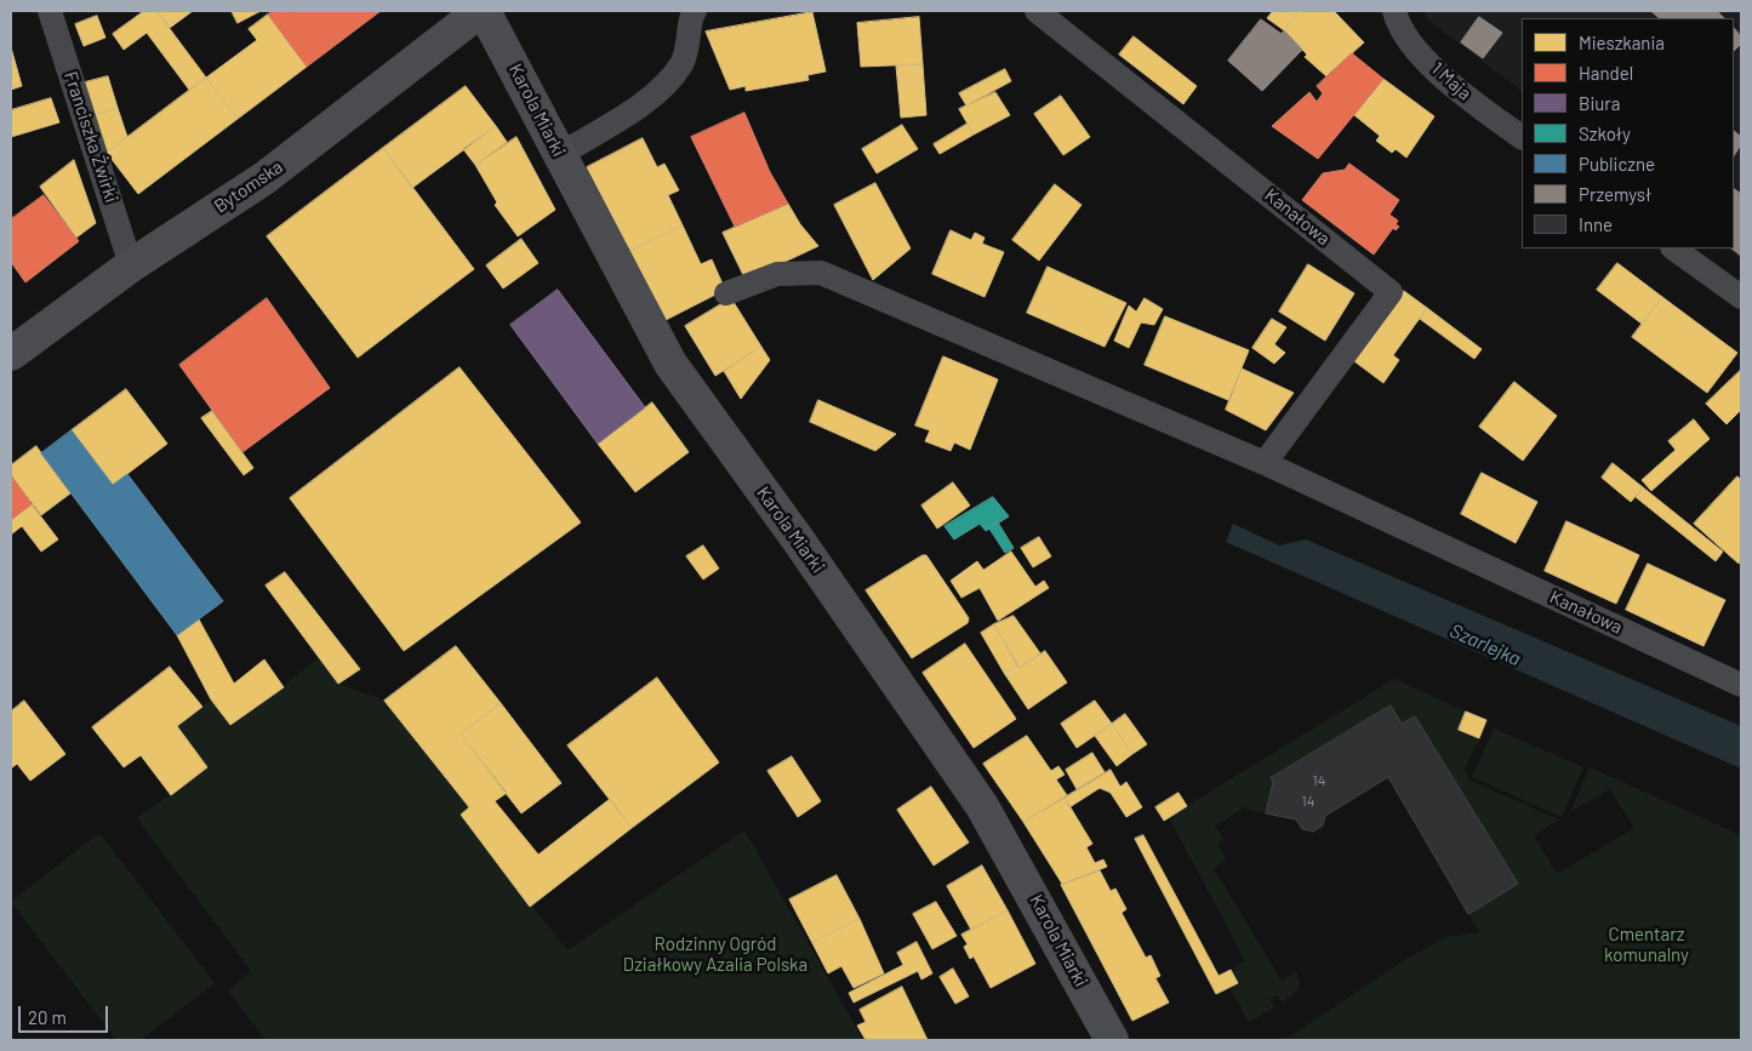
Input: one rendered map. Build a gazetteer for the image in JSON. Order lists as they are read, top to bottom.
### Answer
{
  "streets": {
    "street": [
      "1 Maja",
      "Karola Miarki",
      "Franciszka Żwirki",
      "Bytomska",
      "Kanałowa"
    ]
  },
  "crossings": [
    ["Karola Miarki", "Bytomska"],
    ["Franciszka Żwirki", "Bytomska"]
  ],
  "water": ["Szarlejka"],
  "parks": ["Cmentarz komunalny", "Rodzinny Ogród Działkowy Azalia Polska"],
  "house_numbers": ["14", "14"],
  "legend": [
    "Mieszkania",
    "Handel",
    "Biura",
    "Szkoły",
    "Publiczne",
    "Przemysł",
    "Inne"
  ],
  "scale_bar": "20 m"
}
